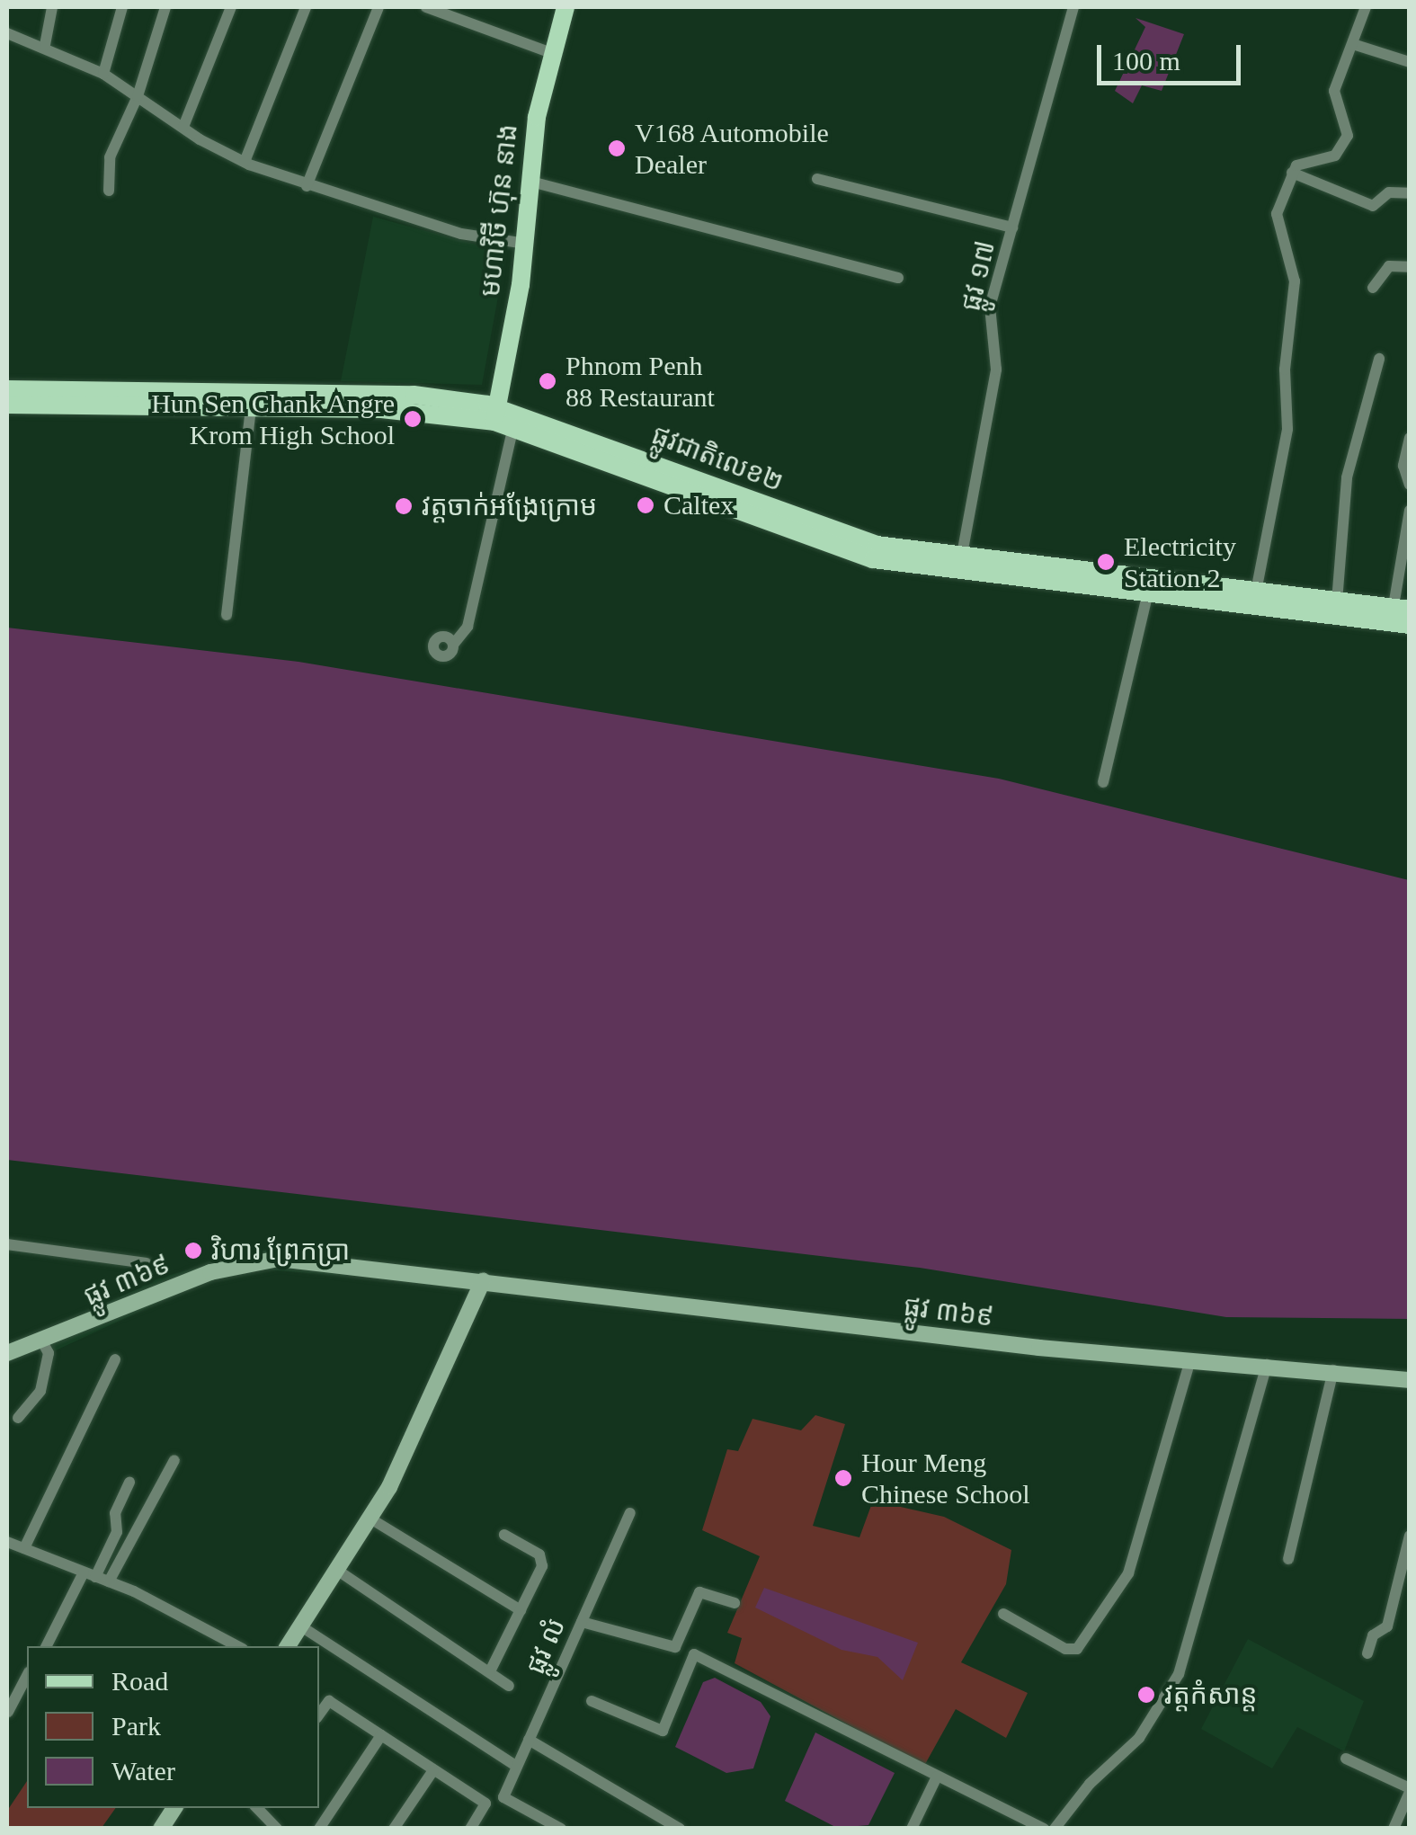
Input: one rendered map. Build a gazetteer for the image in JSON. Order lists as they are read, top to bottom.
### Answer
{
  "streets": {
    "main road": ["មហាវិថី ហ៊ុន នាង", "ផ្លូវជាតិលេខ២", "ផ្លូវ ៣៦៩"],
    "street": ["ផ្លូវ ១៧", "ផ្លូវ លំ"]
  },
  "crossings": [
    ["មហាវិថី ហ៊ុន នាង", "ផ្លូវជាតិលេខ២"],
    ["ផ្លូវ ១៧", "ផ្លូវជាតិលេខ២"]
  ],
  "places": [
    "V168 Automobile Dealer",
    "Phnom Penh 88 Restaurant",
    "Hun Sen Chank Angre Krom High School",
    "Caltex",
    "វត្តចាក់អង្រែក្រោម",
    "Electricity Station 2",
    "វិហារ ព្រែកប្រា",
    "Hour Meng Chinese School",
    "វត្តកំសាន្ត"
  ],
  "legend": ["Road", "Park", "Water"],
  "scale_bar": "100 m"
}
